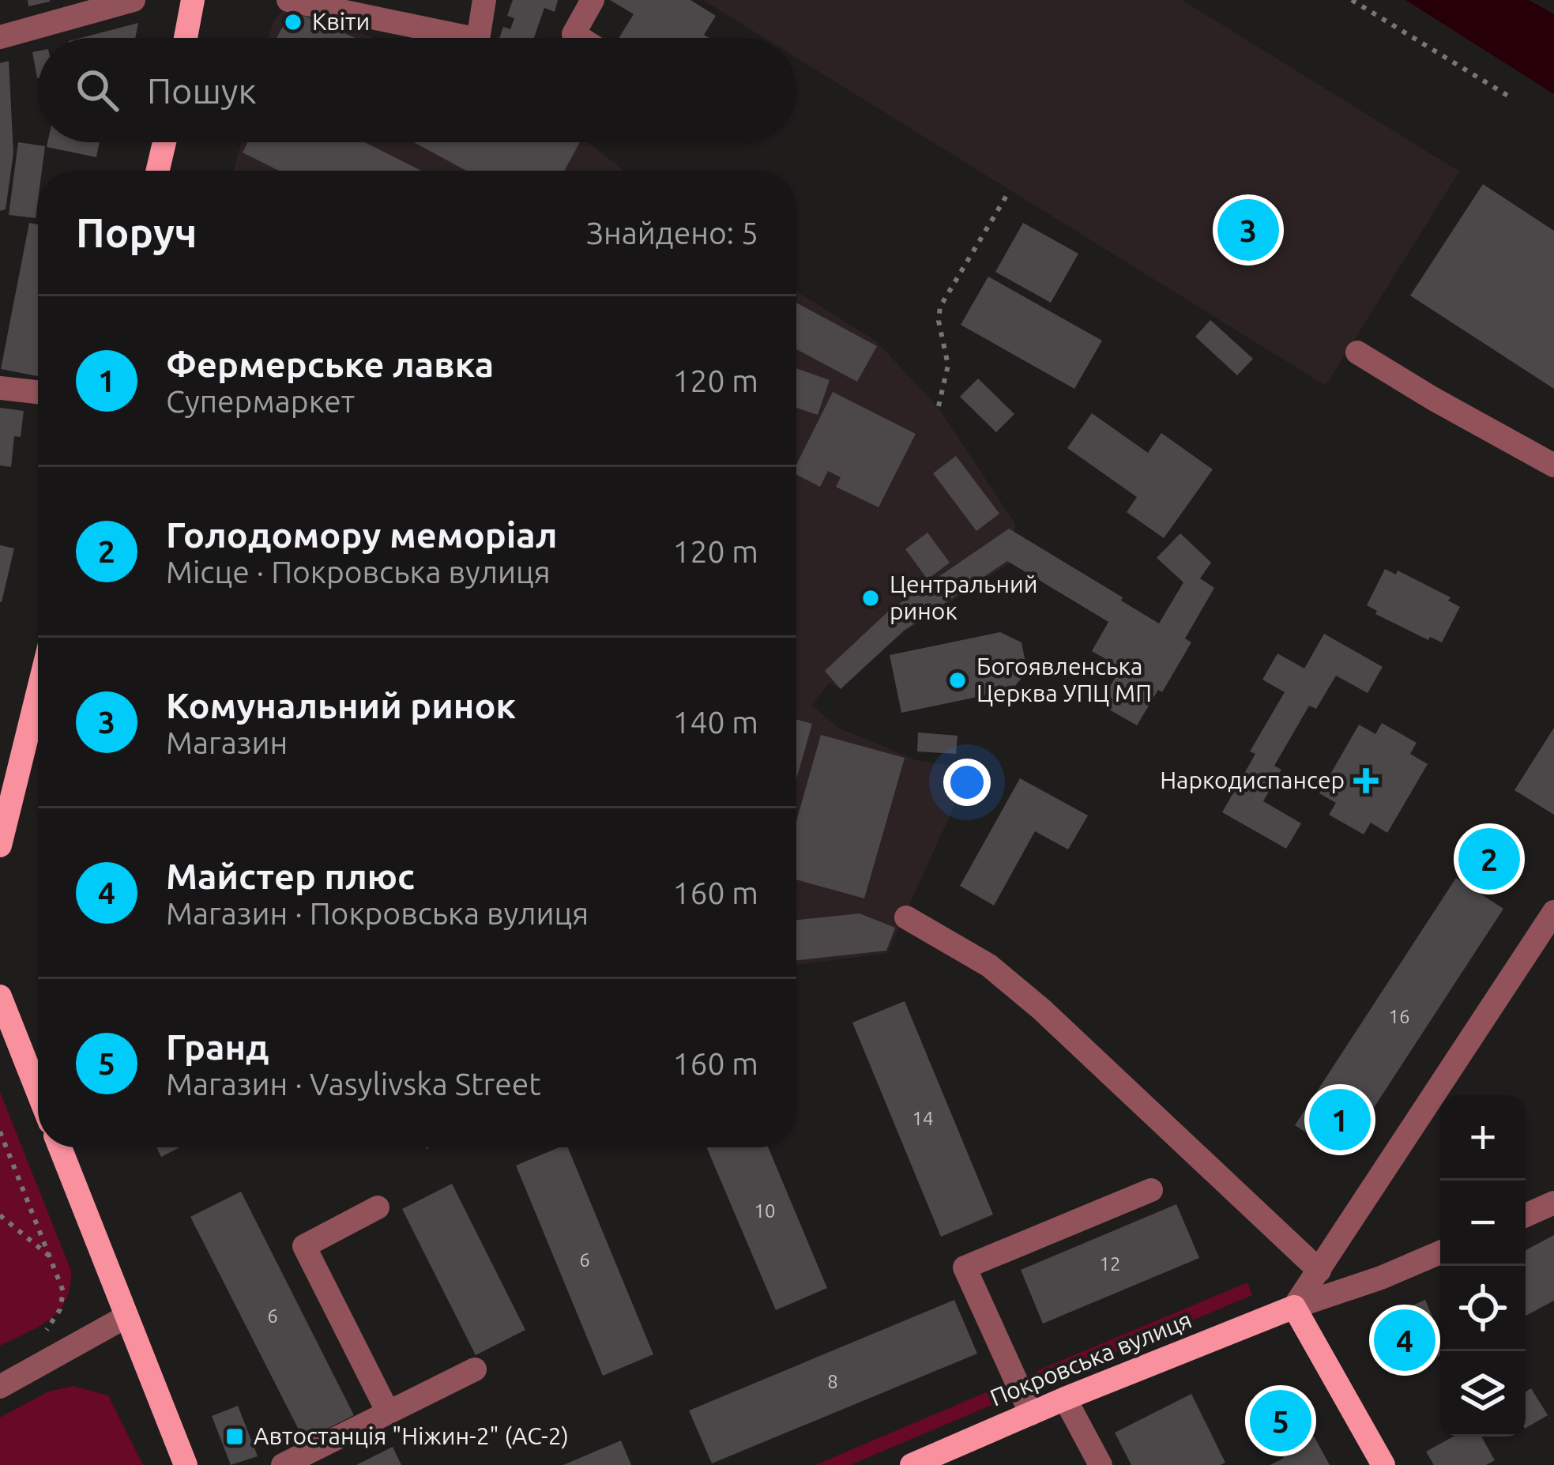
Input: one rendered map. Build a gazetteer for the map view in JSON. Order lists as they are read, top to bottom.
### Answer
{
  "streets": {
    "main road": ["Покровська вулиця"]
  },
  "places": {
    "other": ["Квіти", "Центральний ринок", "Богоявленська Церква УПЦ МП"],
    "health": ["Наркодиспансер"],
    "transit": ["Автостанція \"Ніжин-2\" (АС-2)"]
  },
  "house_numbers": [
    "16",
    "14",
    "10",
    "6",
    "12",
    "6",
    "8"
  ],
  "page": {
    "search": "Пошук",
    "heading": ["Поруч", "Знайдено: 5"],
    "pins": [
      "3",
      "2",
      "1",
      "4",
      "5"
    ],
    "list": [
      {
        "mark": "1",
        "name": "Фермерське лавка",
        "note": "Супермаркет",
        "value": "120 m"
      },
      {
        "mark": "2",
        "name": "Голодомору меморіал",
        "note": "Місце · Покровська вулиця",
        "value": "120 m"
      },
      {
        "mark": "3",
        "name": "Комунальний ринок",
        "note": "Магазин",
        "value": "140 m"
      },
      {
        "mark": "4",
        "name": "Майстер плюс",
        "note": "Магазин · Покровська вулиця",
        "value": "160 m"
      },
      {
        "mark": "5",
        "name": "Гранд",
        "note": "Магазин · Vasylivska Street",
        "value": "160 m"
      }
    ],
    "map_buttons": ["+", "−"]
  }
}
